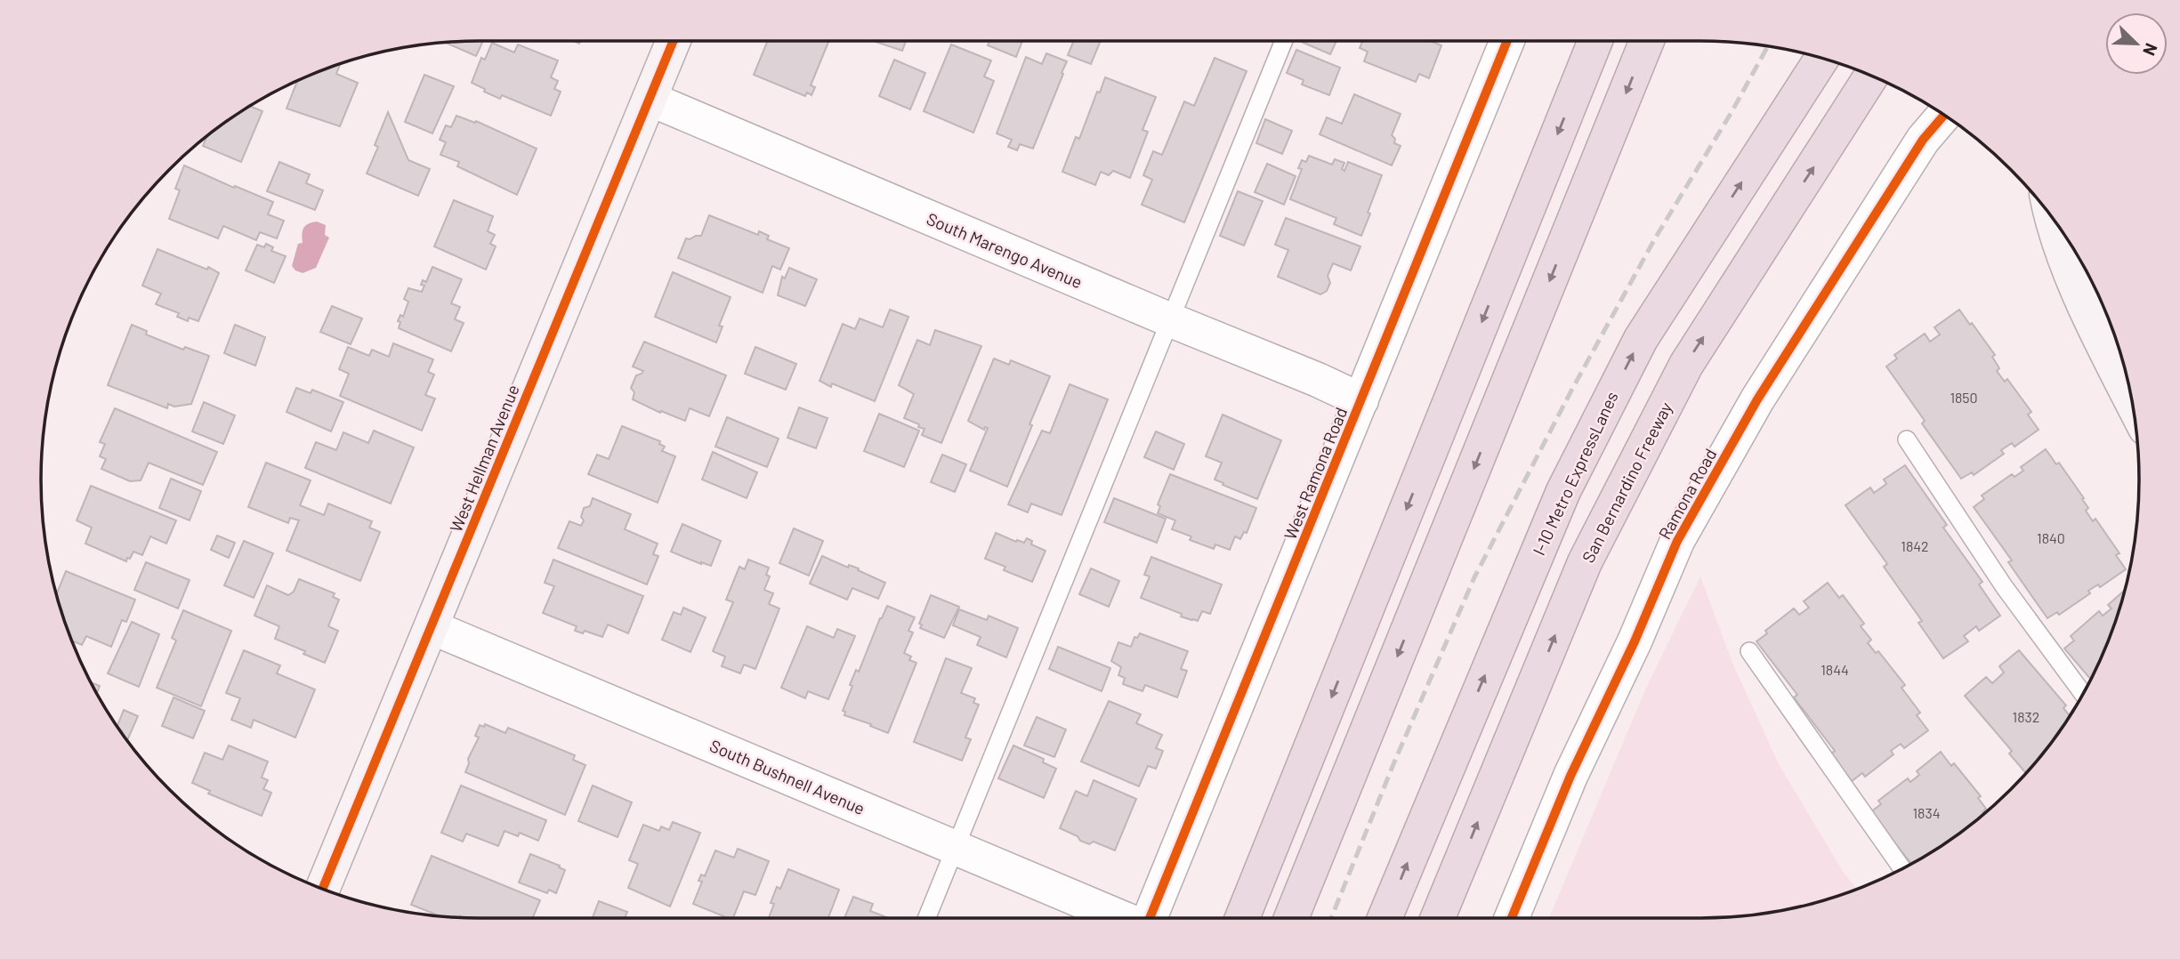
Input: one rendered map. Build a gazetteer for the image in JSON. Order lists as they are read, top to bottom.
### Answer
{
  "streets": {
    "highway": ["I-10 Metro ExpressLanes", "San Bernardino Freeway"],
    "street": [
      "South Marengo Avenue",
      "West Hellman Avenue",
      "West Ramona Road",
      "Ramona Road",
      "South Bushnell Avenue"
    ]
  },
  "crossings": [
    ["South Marengo Avenue", "West Hellman Avenue"],
    ["South Marengo Avenue", "West Ramona Road"],
    ["West Hellman Avenue", "South Bushnell Avenue"]
  ],
  "house_numbers": [
    "1850",
    "1840",
    "1842",
    "1844",
    "1832",
    "1834"
  ],
  "north": "bottom right"
}
